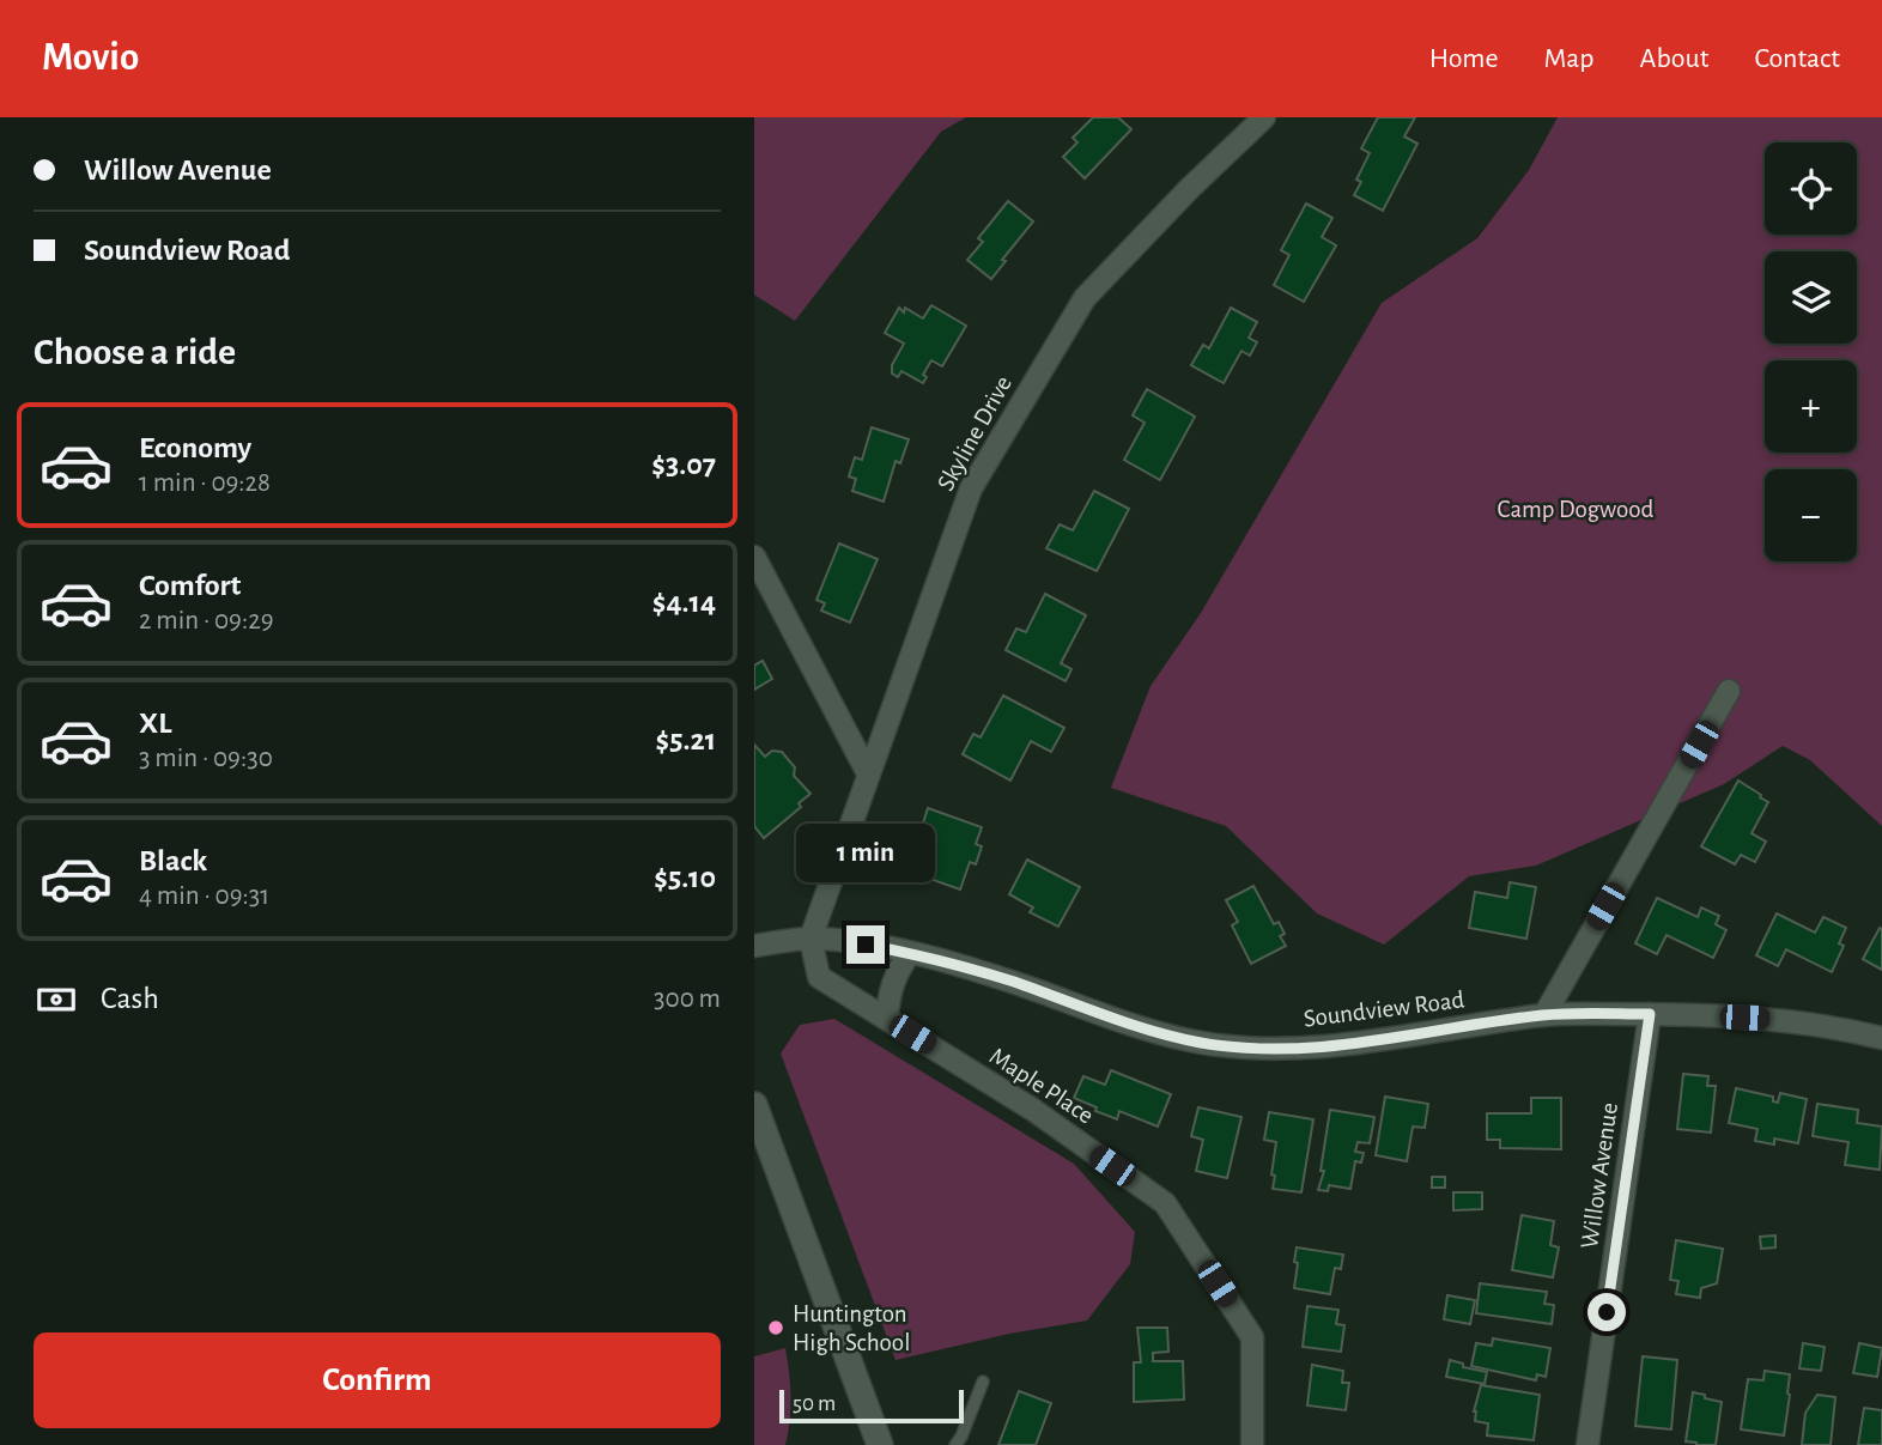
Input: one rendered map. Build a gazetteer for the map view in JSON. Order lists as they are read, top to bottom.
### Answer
{
  "streets": {
    "street": [
      "Skyline Drive",
      "Soundview Road",
      "Maple Place",
      "Willow Avenue"
    ]
  },
  "crossings": [
    ["Skyline Drive", "Soundview Road"],
    ["Skyline Drive", "Maple Place"],
    ["Soundview Road", "Maple Place"],
    ["Soundview Road", "Willow Avenue"]
  ],
  "parks": ["Camp Dogwood"],
  "places": ["Huntington High School"],
  "scale_bar": "50 m",
  "page": {
    "header": "Movio",
    "nav": [
      "Home",
      "Map",
      "About",
      "Contact"
    ],
    "banner": ["Willow Avenue", "Soundview Road"],
    "map_buttons": ["+", "−"],
    "heading": "Choose a ride",
    "list": [
      {
        "name": "Economy",
        "note": "1 min · 09:28",
        "value": "$3.07"
      },
      {
        "name": "Comfort",
        "note": "2 min · 09:29",
        "value": "$4.14"
      },
      {
        "name": "XL",
        "note": "3 min · 09:30",
        "value": "$5.21"
      },
      {
        "name": "Black",
        "note": "4 min · 09:31",
        "value": "$5.10"
      }
    ],
    "bubble": "1 min",
    "pay": ["Cash", "300 m"],
    "buttons": "Confirm",
    "scale": "50 m"
  }
}
